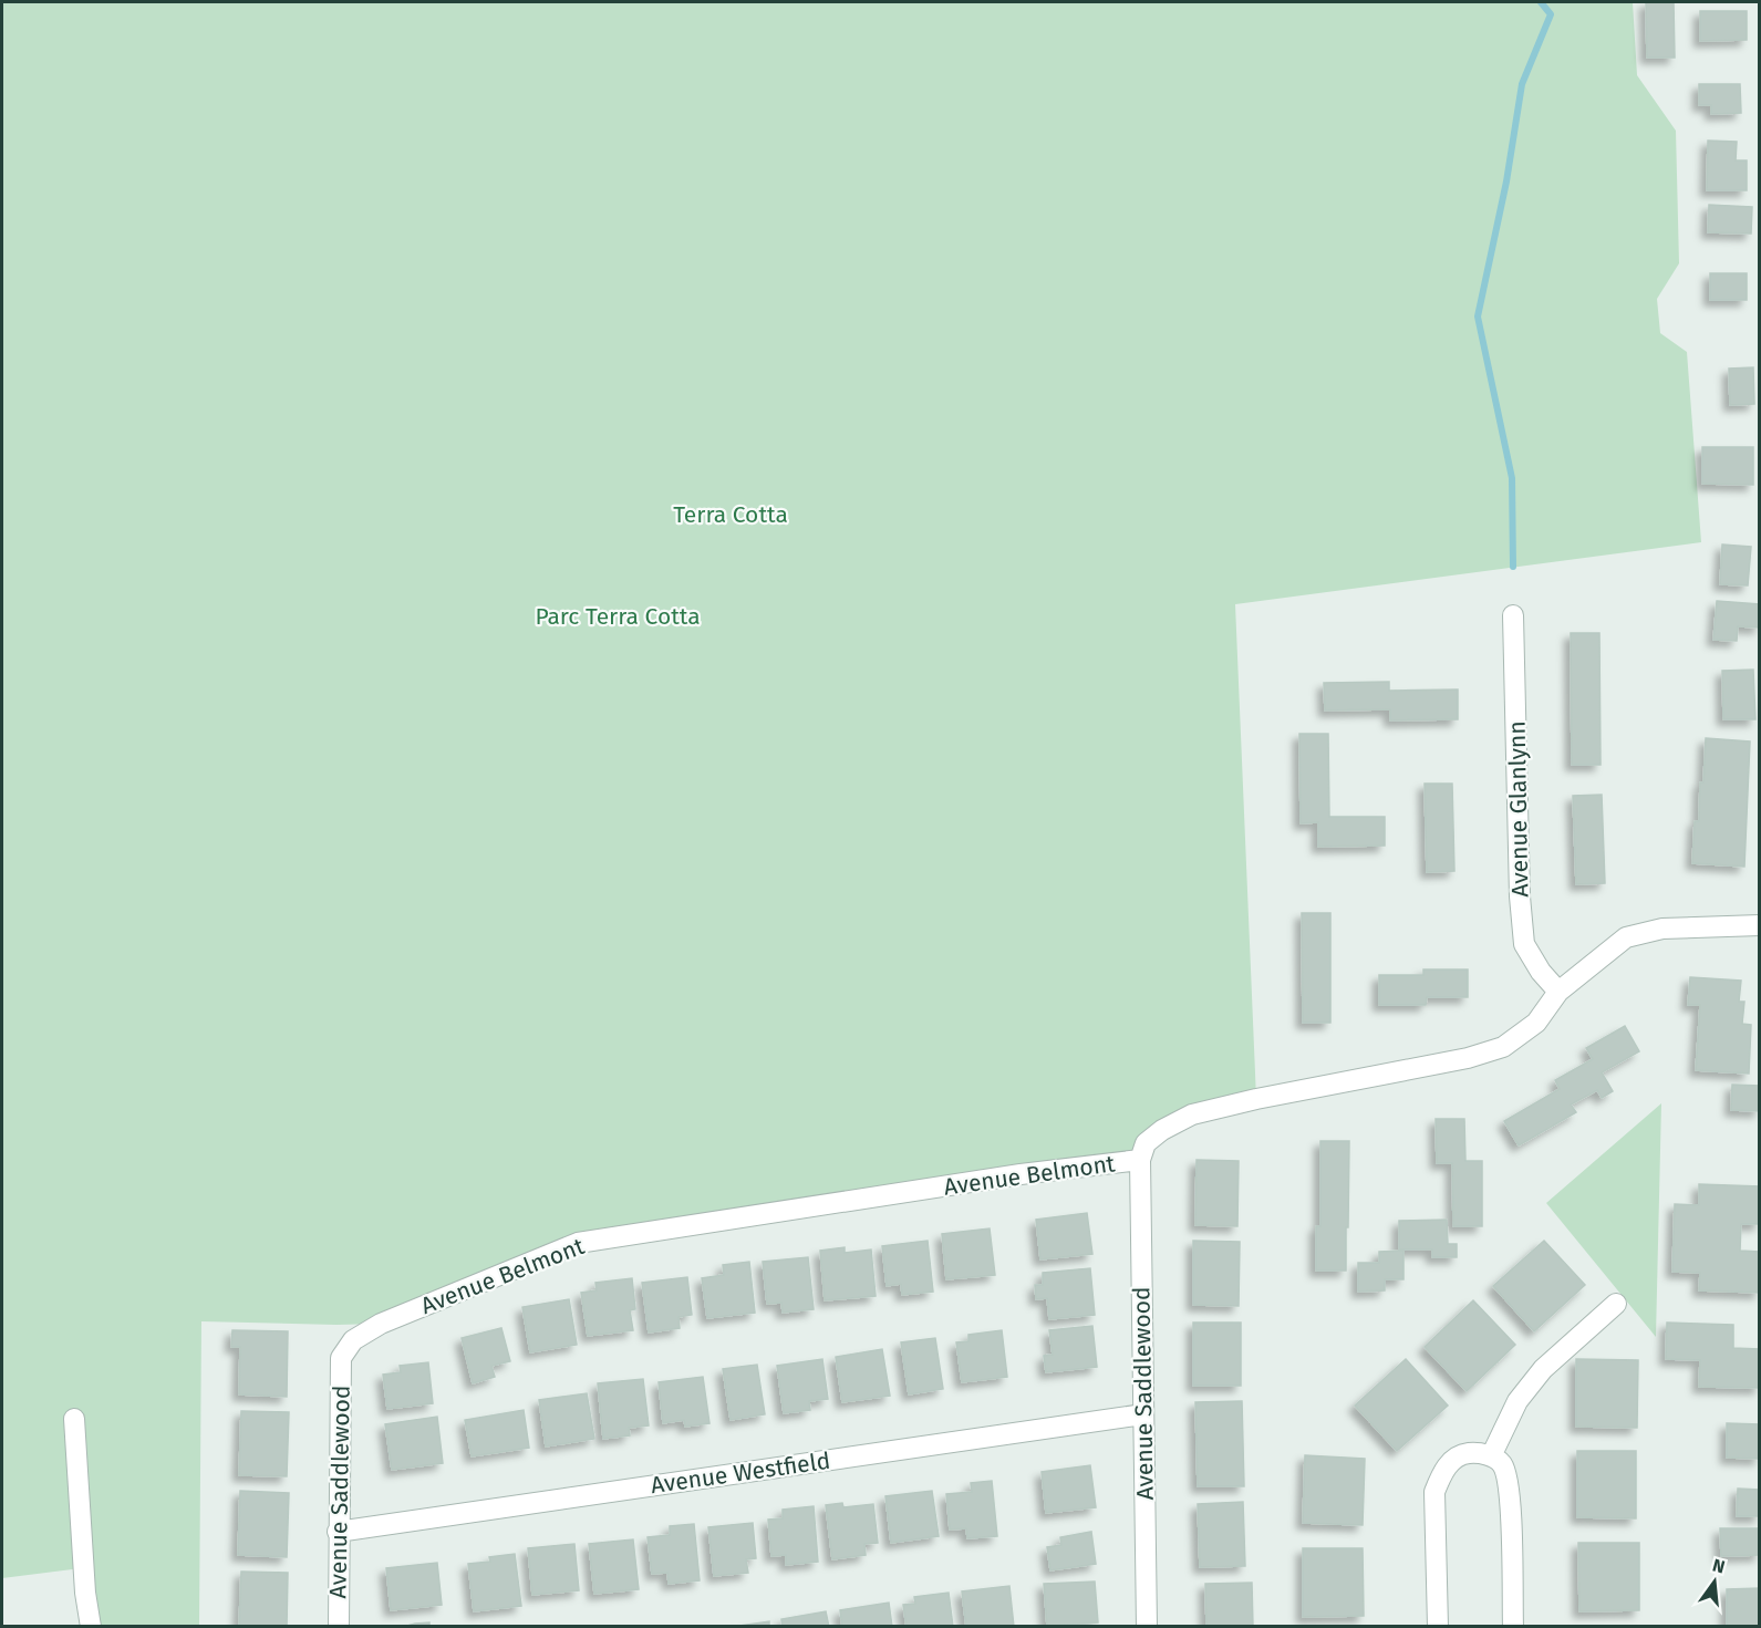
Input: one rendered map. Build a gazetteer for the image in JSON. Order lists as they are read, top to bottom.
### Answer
{
  "streets": {
    "street": [
      "Avenue Glanlynn",
      "Avenue Belmont",
      "Avenue Saddlewood",
      "Avenue Westfield"
    ]
  },
  "crossings": [
    ["Avenue Glanlynn", "Avenue Belmont"],
    ["Avenue Belmont", "Avenue Saddlewood"],
    ["Avenue Saddlewood", "Avenue Westfield"]
  ],
  "parks": ["Terra Cotta", "Parc Terra Cotta"],
  "north": "top"
}
